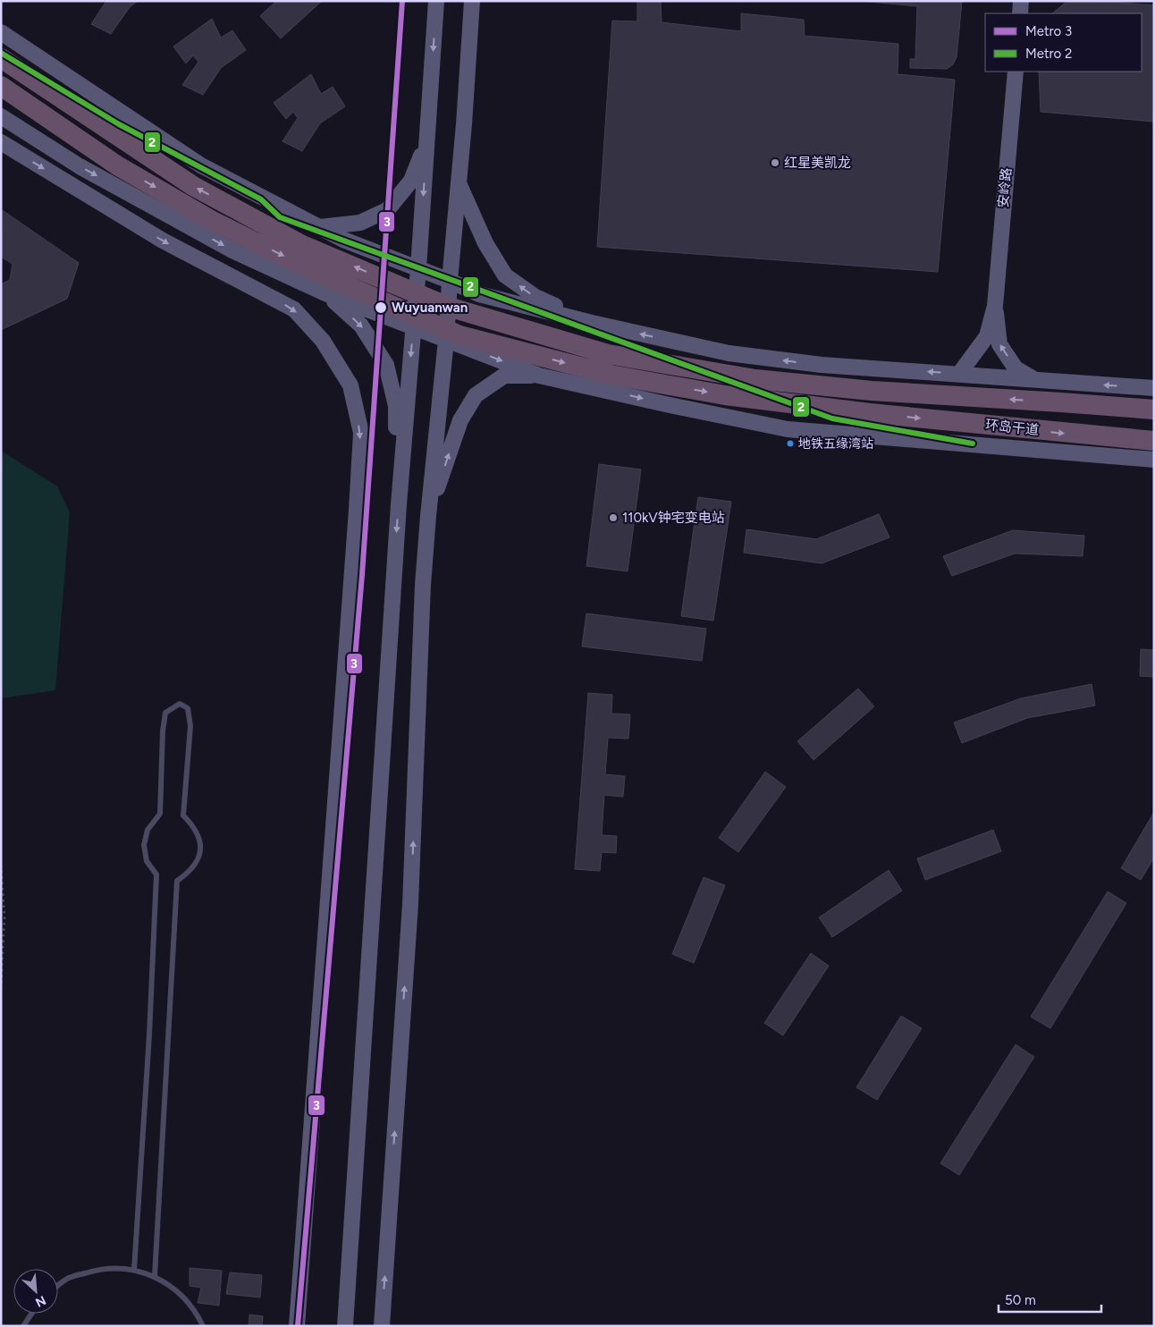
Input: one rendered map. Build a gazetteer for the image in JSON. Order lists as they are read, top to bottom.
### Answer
{
  "streets": {
    "highway": ["环岛干道"],
    "main road": ["安岭路"]
  },
  "places": [
    "红星美凯龙",
    "Wuyuanwan",
    "地铁五缘湾站",
    "110kV钟宅变电站"
  ],
  "lines": ["metro line 3", "metro line 2"],
  "legend": ["Metro 3", "Metro 2"],
  "scale_bar": "50 m",
  "north": "bottom right"
}
